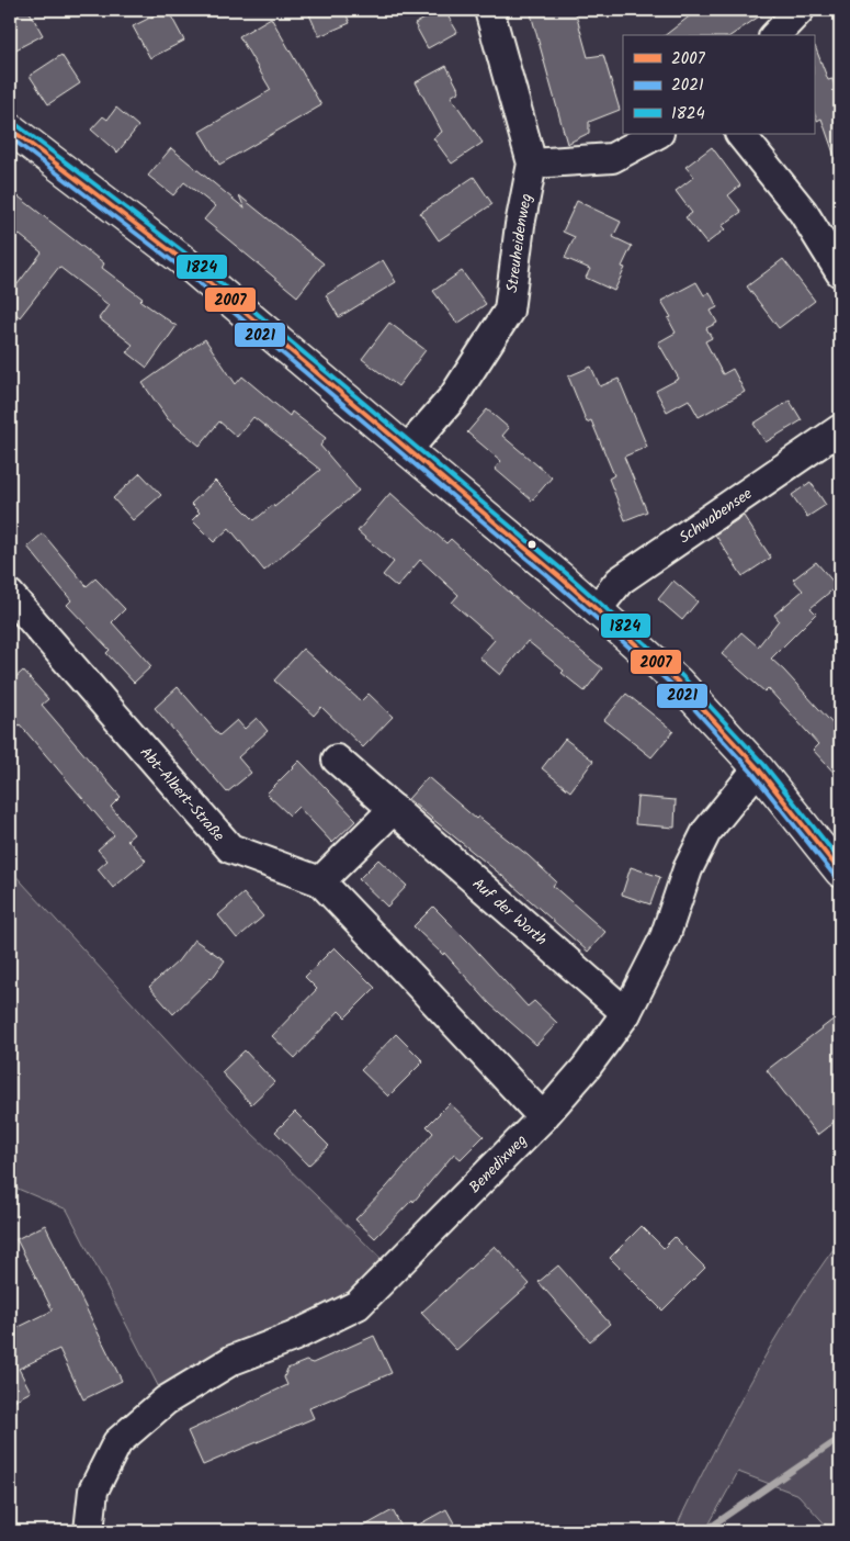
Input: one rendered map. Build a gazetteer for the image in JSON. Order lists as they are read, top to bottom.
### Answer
{
  "streets": {
    "street": [
      "Streuheidenweg",
      "Schwabensee",
      "Abt-Albert-Straße",
      "Auf der Worth",
      "Benedixweg"
    ]
  },
  "crossings": [
    ["Abt-Albert-Straße", "Benedixweg"],
    ["Auf der Worth", "Benedixweg"]
  ],
  "lines": ["transit line 1824", "transit line 2007", "transit line 2021"],
  "legend": ["2007", "2021", "1824"]
}
